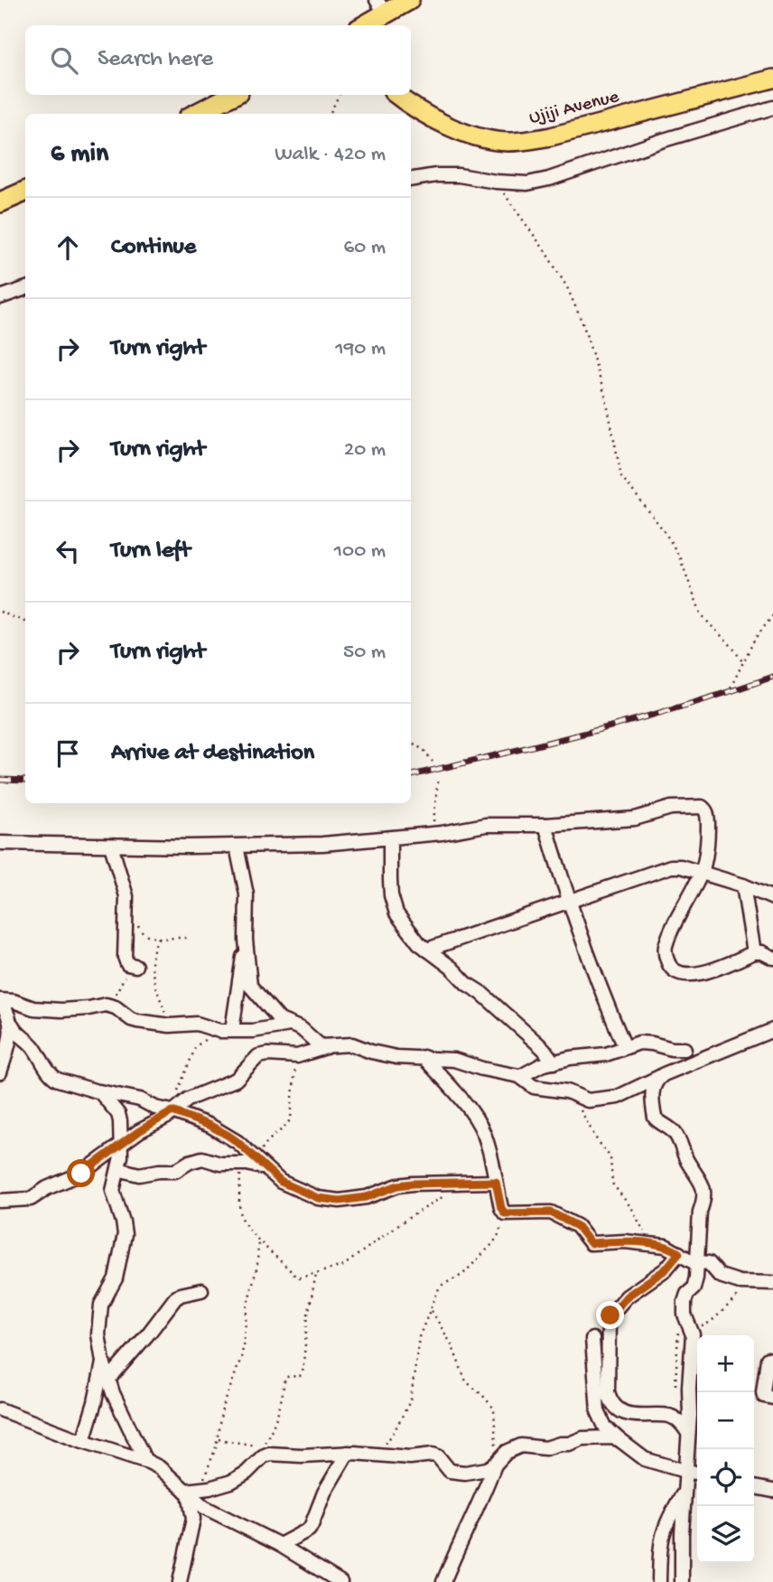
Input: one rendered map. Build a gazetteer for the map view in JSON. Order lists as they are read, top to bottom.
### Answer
{
  "streets": {
    "main road": ["Ujiji Avenue"]
  },
  "page": {
    "search": "Search here",
    "heading": ["6 min", "Walk · 420 m"],
    "list": [
      ["Continue", "60 m"],
      ["Turn right", "190 m"],
      ["Turn right", "20 m"],
      ["Turn left", "100 m"],
      ["Turn right", "50 m"],
      "Arrive at destination"
    ],
    "map_buttons": ["+", "−"]
  }
}
